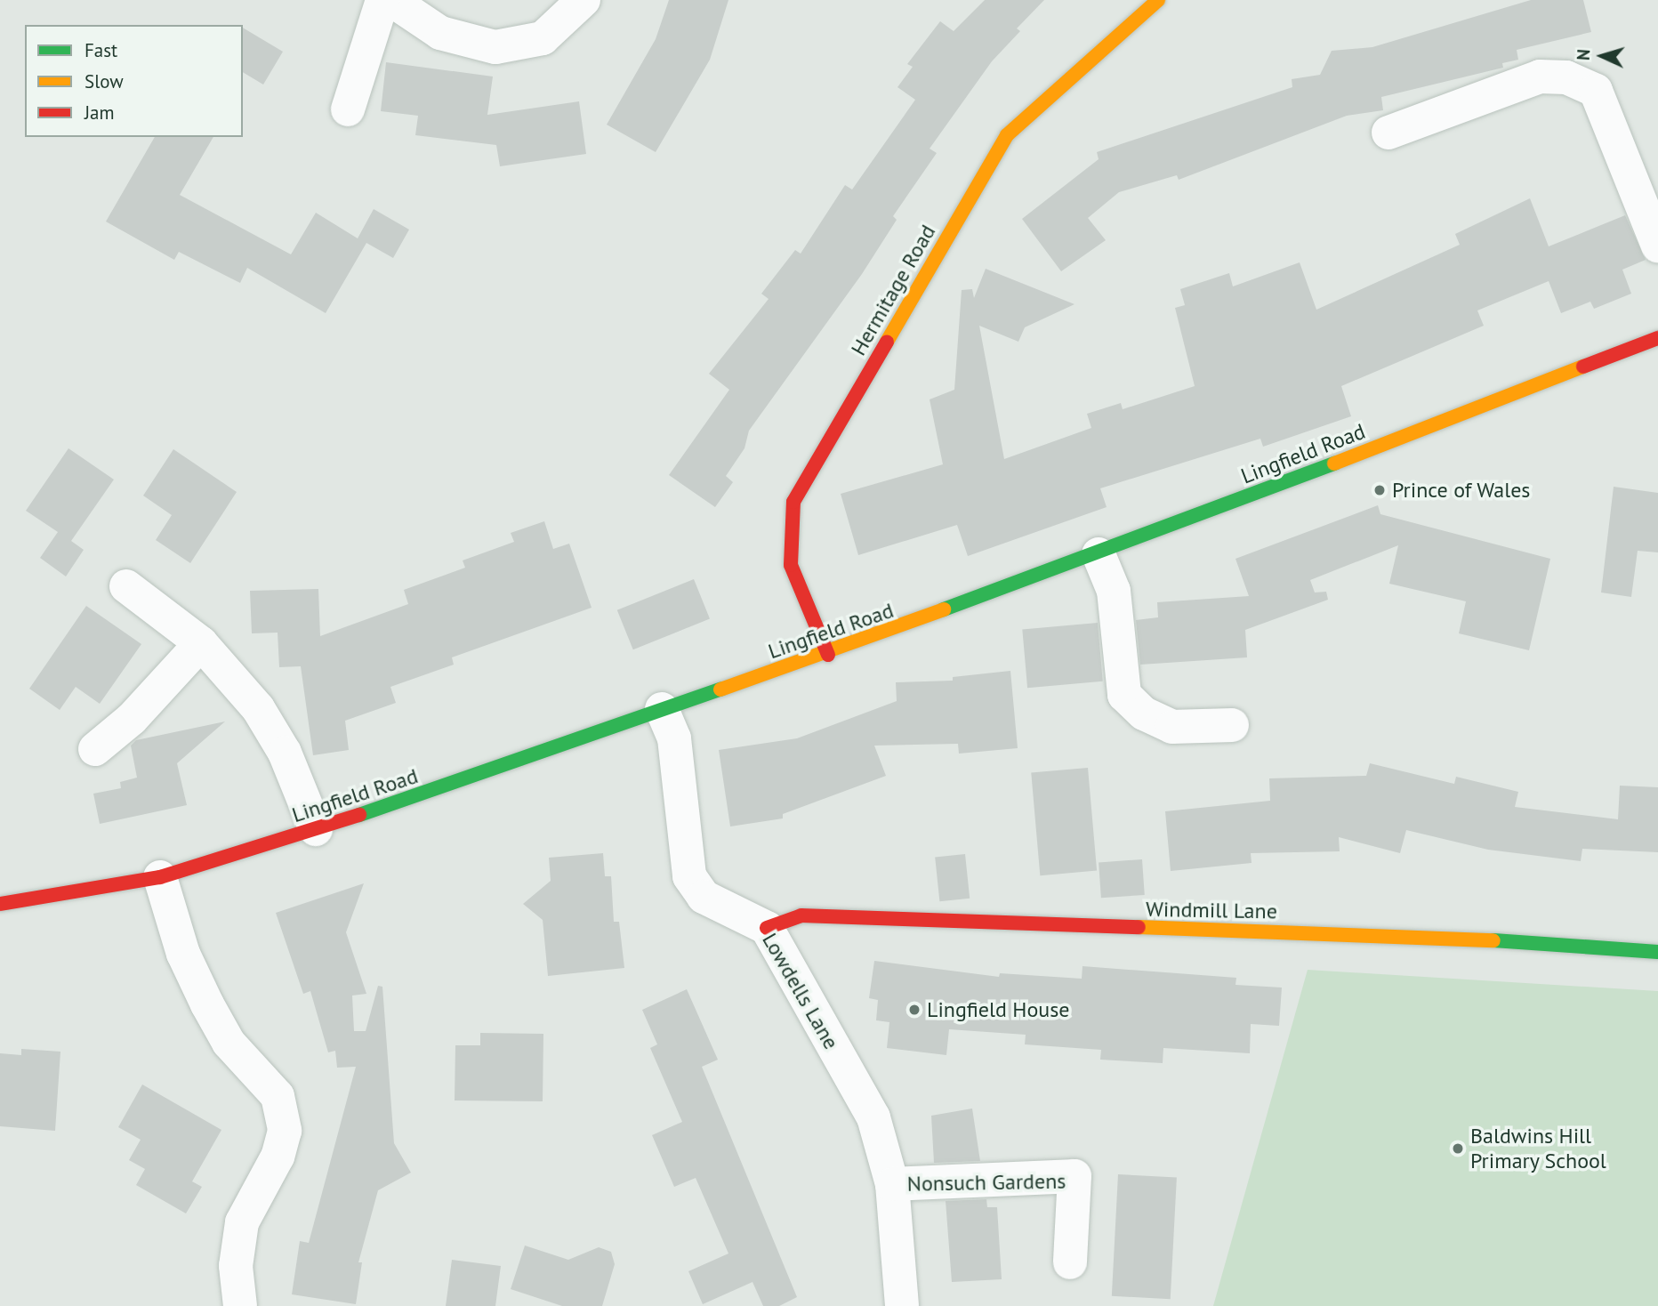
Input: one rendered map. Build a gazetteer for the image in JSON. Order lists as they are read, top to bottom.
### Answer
{
  "streets": {
    "street": [
      "Hermitage Road",
      "Lingfield Road",
      "Windmill Lane",
      "Lowdells Lane",
      "Nonsuch Gardens"
    ]
  },
  "crossings": [
    ["Hermitage Road", "Lingfield Road"],
    ["Lingfield Road", "Lowdells Lane"],
    ["Windmill Lane", "Lowdells Lane"],
    ["Lowdells Lane", "Nonsuch Gardens"]
  ],
  "places": ["Prince of Wales", "Lingfield House", "Baldwins Hill Primary School"],
  "legend": ["Fast", "Slow", "Jam"],
  "north": "left"
}
